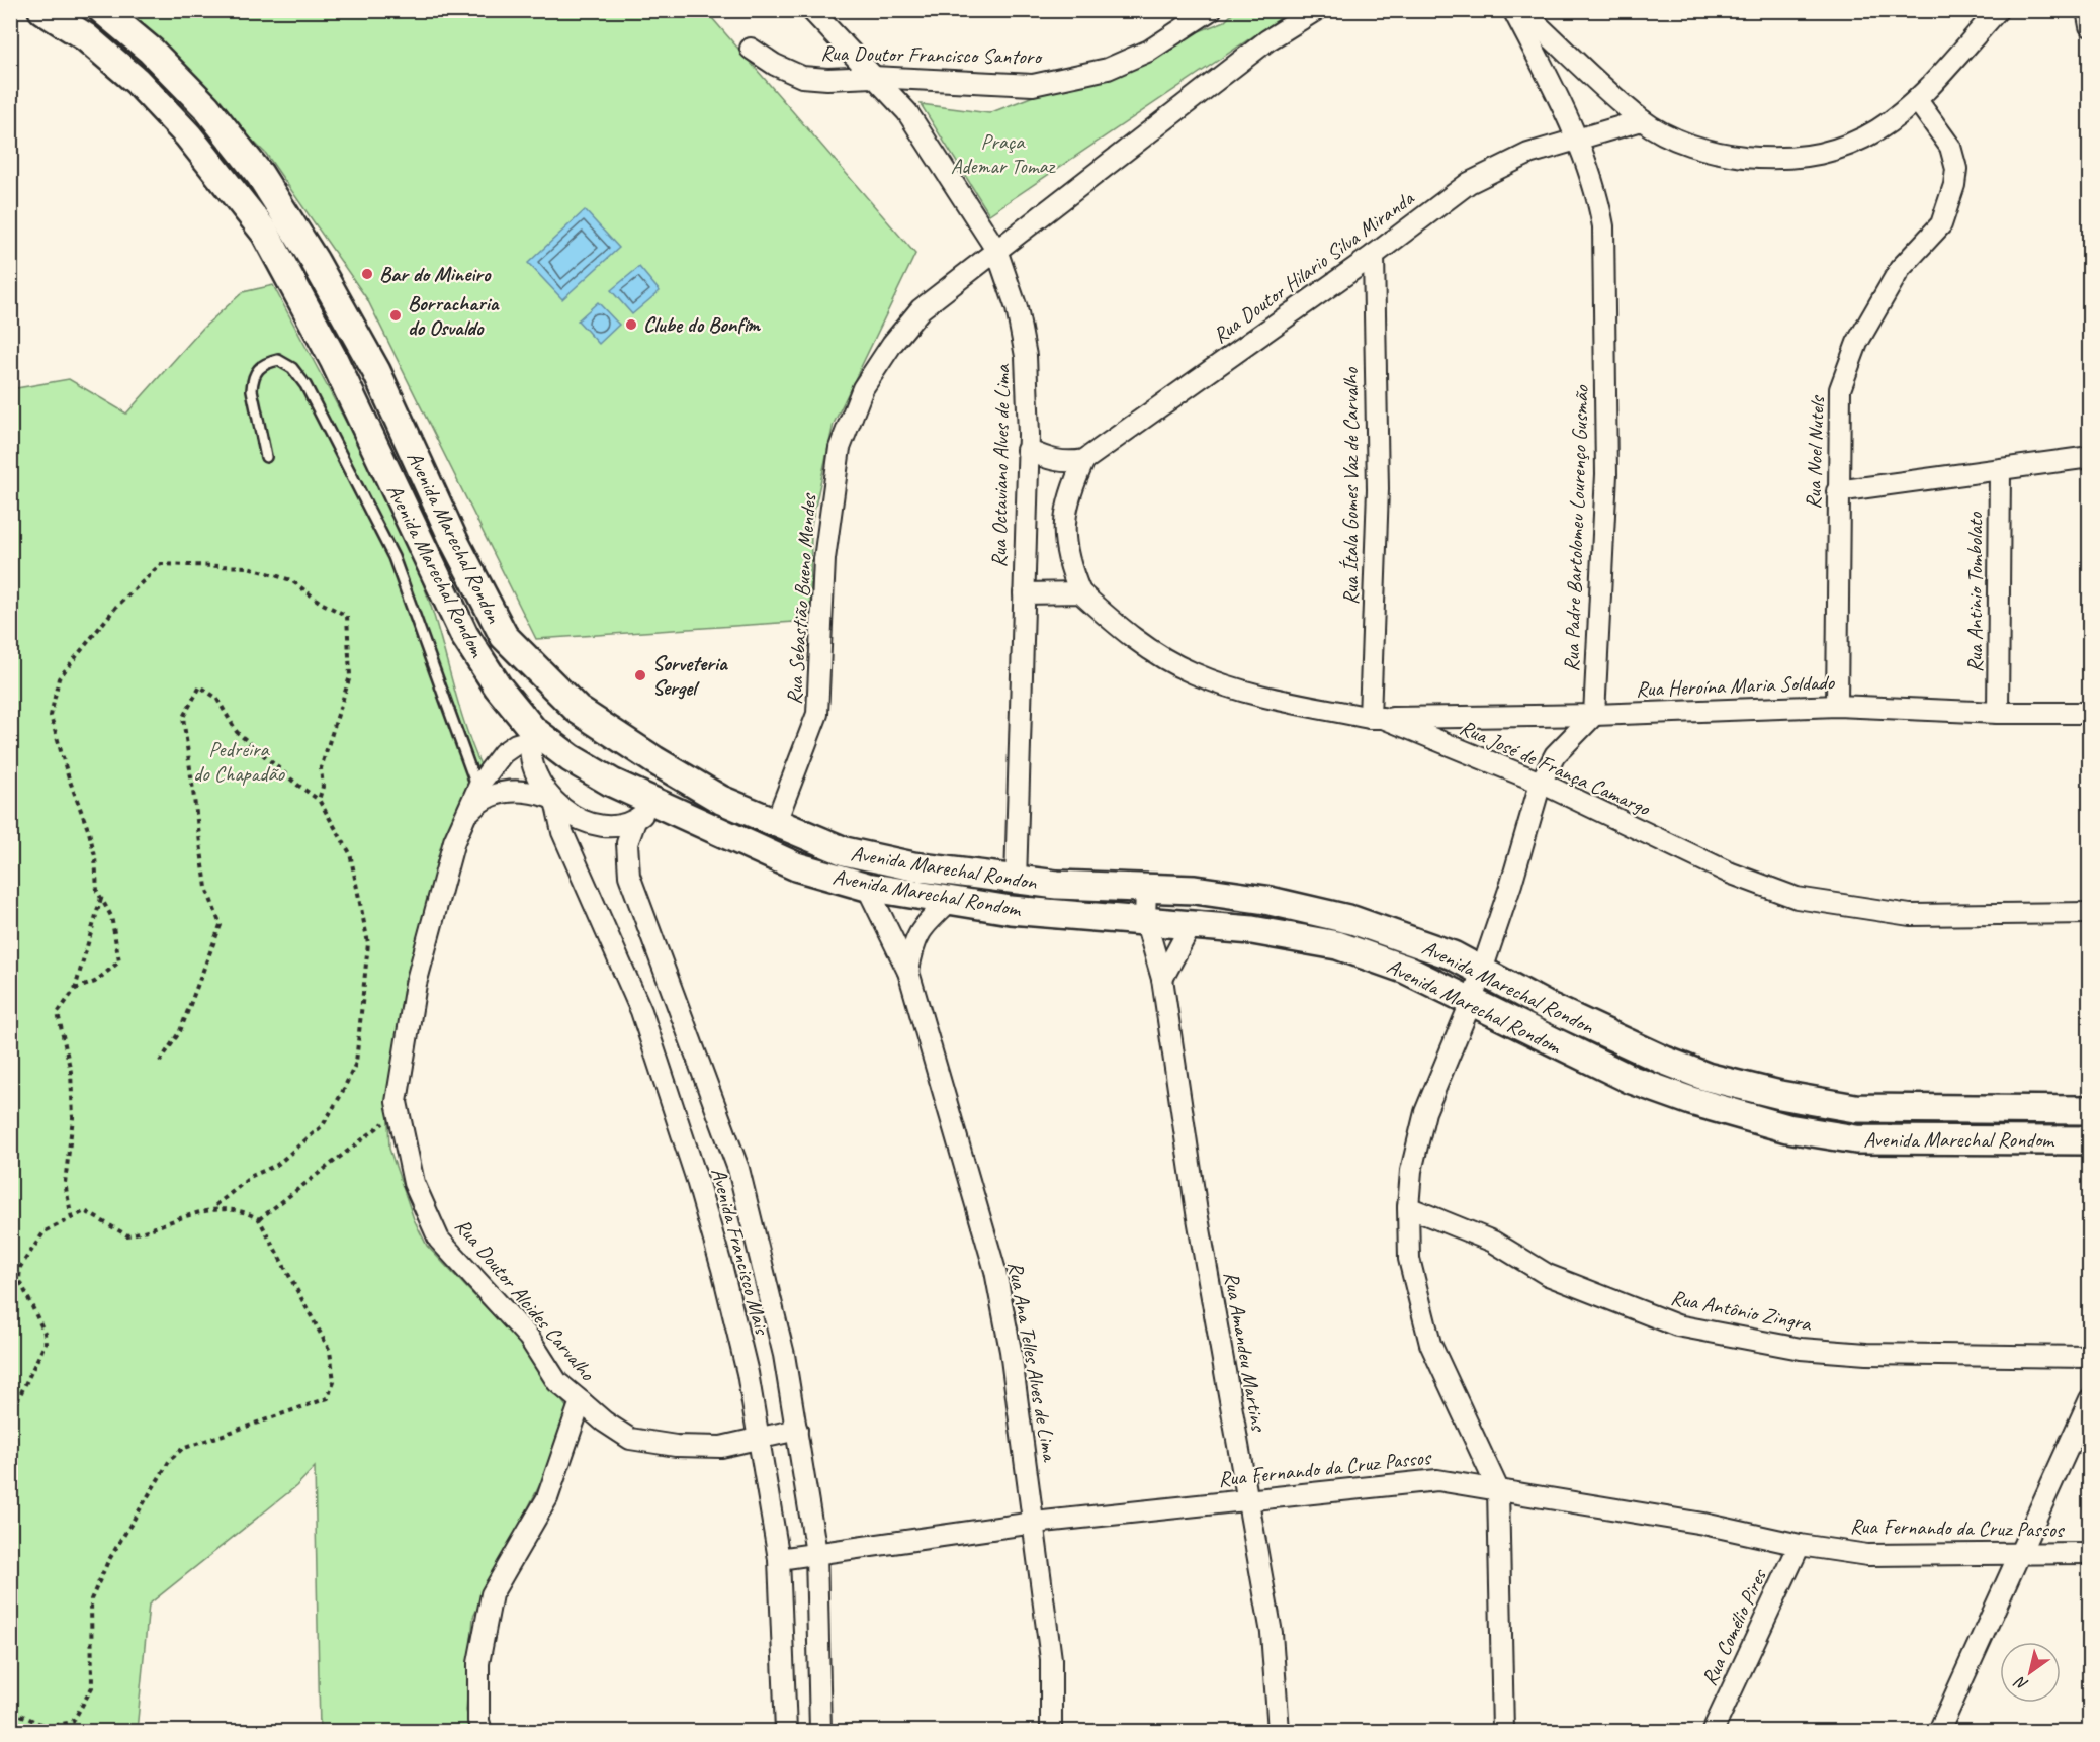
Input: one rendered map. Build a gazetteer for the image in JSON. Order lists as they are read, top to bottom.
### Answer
{
  "streets": {
    "main road": ["Avenida Marechal Rondon", "Avenida Marechal Rondom"],
    "street": [
      "Rua Doutor Francisco Santoro",
      "Rua Doutor Hilario Silva Miranda",
      "Rua Noel Nutels",
      "Rua Octaviano Alves de Lima",
      "Rua Ítala Gomes Vaz de Carvalho",
      "Rua Padre Bartolomeu Lourenço Gusmão",
      "Rua Antinio Tombolato",
      "Rua Sebastião Bueno Mendes",
      "Rua Heroína Maria Soldado",
      "Rua José de França Camargo",
      "Avenida Francisco Mais",
      "Rua Doutor Alcides Carvalho",
      "Rua Antônio Zingra",
      "Rua Amandeu Martins",
      "Rua Ana Telles Alves de Lima",
      "Rua Fernando da Cruz Passos",
      "Rua Comélio Pires"
    ]
  },
  "crossings": [
    ["Rua Doutor Francisco Santoro", "Rua Octaviano Alves de Lima"],
    ["Rua Doutor Hilario Silva Miranda", "Rua Ítala Gomes Vaz de Carvalho"],
    ["Rua Doutor Hilario Silva Miranda", "Rua Padre Bartolomeu Lourenço Gusmão"],
    ["Rua Noel Nutels", "Rua Heroína Maria Soldado"],
    ["Rua Octaviano Alves de Lima", "Avenida Marechal Rondon"],
    ["Rua Octaviano Alves de Lima", "Rua Sebastião Bueno Mendes"],
    ["Rua Ítala Gomes Vaz de Carvalho", "Rua Heroína Maria Soldado"],
    ["Rua Ítala Gomes Vaz de Carvalho", "Rua José de França Camargo"],
    ["Rua Padre Bartolomeu Lourenço Gusmão", "Rua Heroína Maria Soldado"],
    ["Avenida Marechal Rondon", "Rua Sebastião Bueno Mendes"],
    ["Avenida Marechal Rondon", "Rua Amandeu Martins"],
    ["Avenida Marechal Rondom", "Avenida Francisco Mais"],
    ["Avenida Marechal Rondom", "Rua Doutor Alcides Carvalho"],
    ["Avenida Marechal Rondom", "Rua Amandeu Martins"],
    ["Avenida Marechal Rondom", "Rua Ana Telles Alves de Lima"],
    ["Rua Antinio Tombolato", "Rua Heroína Maria Soldado"],
    ["Rua Heroína Maria Soldado", "Rua José de França Camargo"],
    ["Avenida Francisco Mais", "Rua Doutor Alcides Carvalho"],
    ["Avenida Francisco Mais", "Rua Fernando da Cruz Passos"],
    ["Rua Amandeu Martins", "Rua Fernando da Cruz Passos"],
    ["Rua Ana Telles Alves de Lima", "Rua Fernando da Cruz Passos"],
    ["Rua Fernando da Cruz Passos", "Rua Comélio Pires"]
  ],
  "parks": ["Praça Ademar Tomaz", "Pedreira do Chapadão"],
  "places": [
    "Bar do Mineiro",
    "Borracharia do Osvaldo",
    "Clube do Bonfim",
    "Sorveteria Sergel"
  ],
  "north": "bottom left"
}
